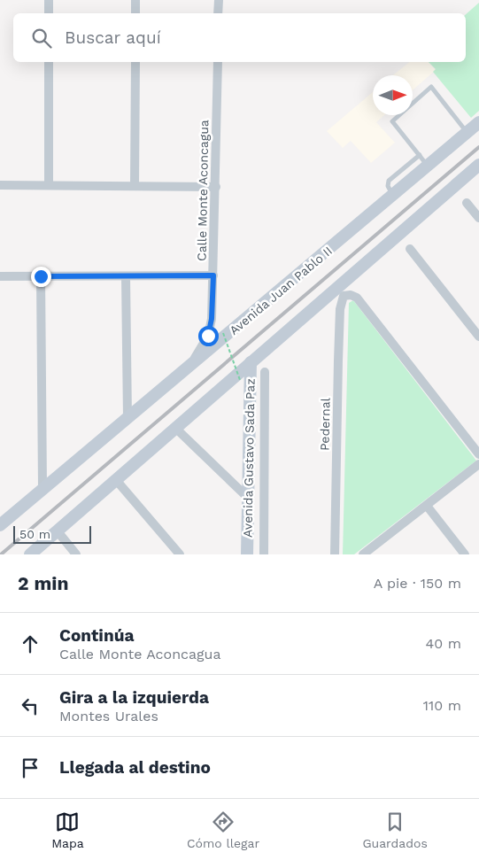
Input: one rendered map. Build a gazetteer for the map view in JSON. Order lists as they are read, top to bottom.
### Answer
{
  "streets": {
    "main road": ["Avenida Juan Pablo II", "Avenida Gustavo Sada Paz"],
    "street": ["Calle Monte Aconcagua", "Pedernal"]
  },
  "crossings": [
    ["Calle Monte Aconcagua", "Avenida Juan Pablo II"]
  ],
  "scale_bar": "50 m",
  "north": "right",
  "page": {
    "search": "Buscar aquí",
    "scale": "50 m",
    "heading": ["2 min", "A pie · 150 m"],
    "list": [
      ["Continúa", "Calle Monte Aconcagua", "40 m"],
      ["Gira a la izquierda", "Montes Urales", "110 m"],
      "Llegada al destino"
    ],
    "nav": ["Mapa", "Cómo llegar", "Guardados"]
  }
}
